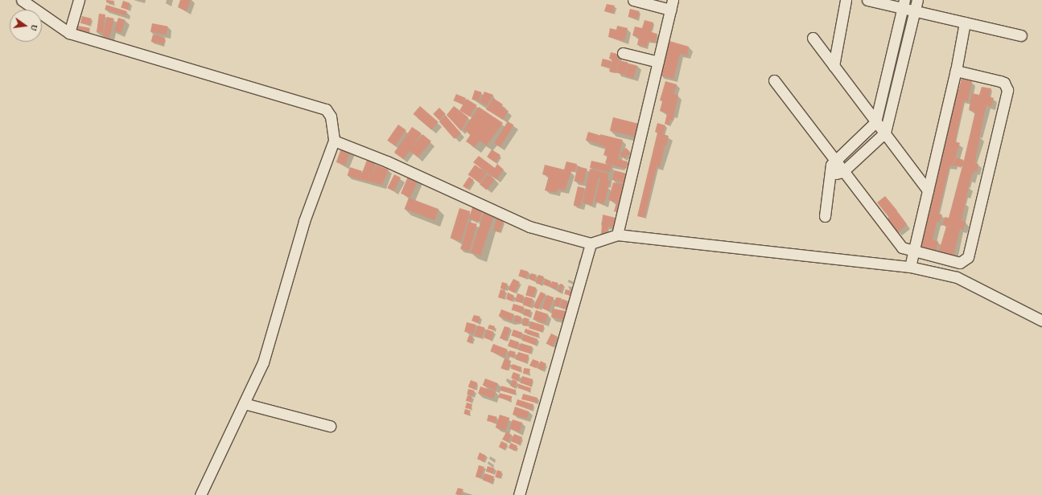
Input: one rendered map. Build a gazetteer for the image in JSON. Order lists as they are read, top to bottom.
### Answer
{
  "north": "right"
}
